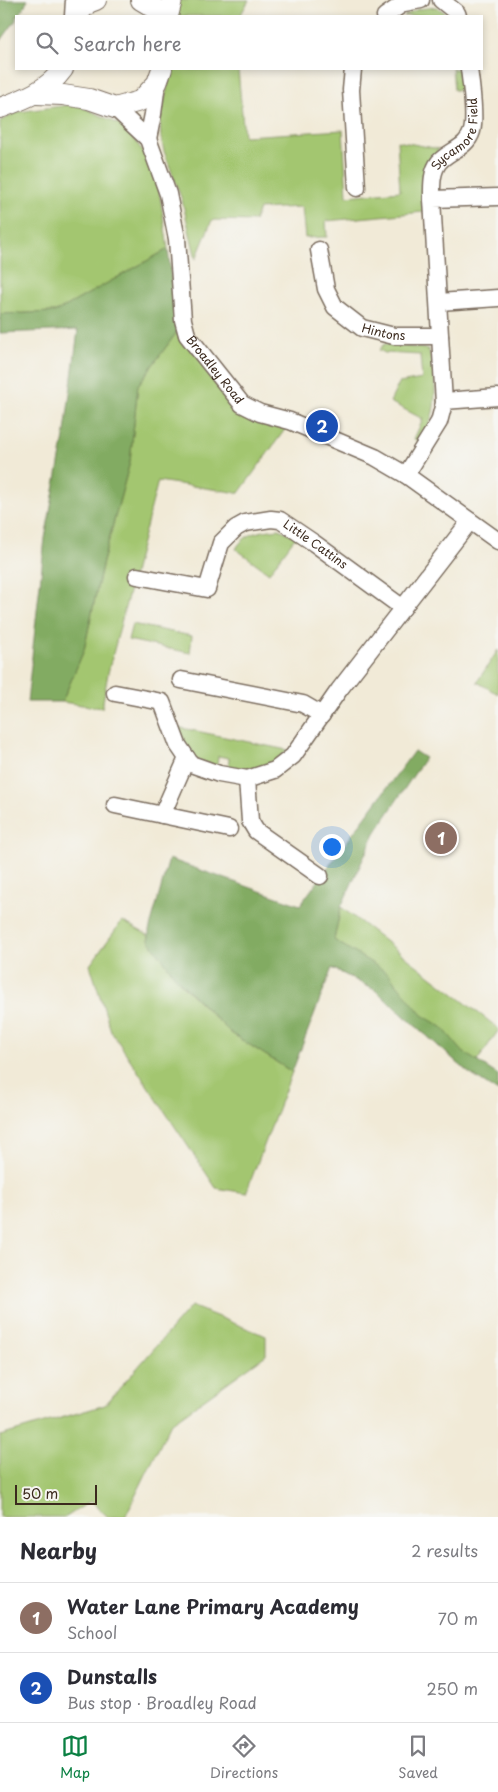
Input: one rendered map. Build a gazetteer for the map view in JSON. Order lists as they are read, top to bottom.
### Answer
{
  "streets": {
    "street": [
      "Sycamore Field",
      "Hintons",
      "Broadley Road",
      "Little Cattins"
    ]
  },
  "crossings": [
    ["Sycamore Field", "Hintons"],
    ["Sycamore Field", "Broadley Road"]
  ],
  "scale_bar": "50 m",
  "page": {
    "search": "Search here",
    "pins": ["2", "1"],
    "scale": "50 m",
    "heading": ["Nearby", "2 results"],
    "list": [
      {
        "mark": "1",
        "name": "Water Lane Primary Academy",
        "note": "School",
        "value": "70 m"
      },
      {
        "mark": "2",
        "name": "Dunstalls",
        "note": "Bus stop · Broadley Road",
        "value": "250 m"
      }
    ],
    "nav": ["Map", "Directions", "Saved"]
  }
}
